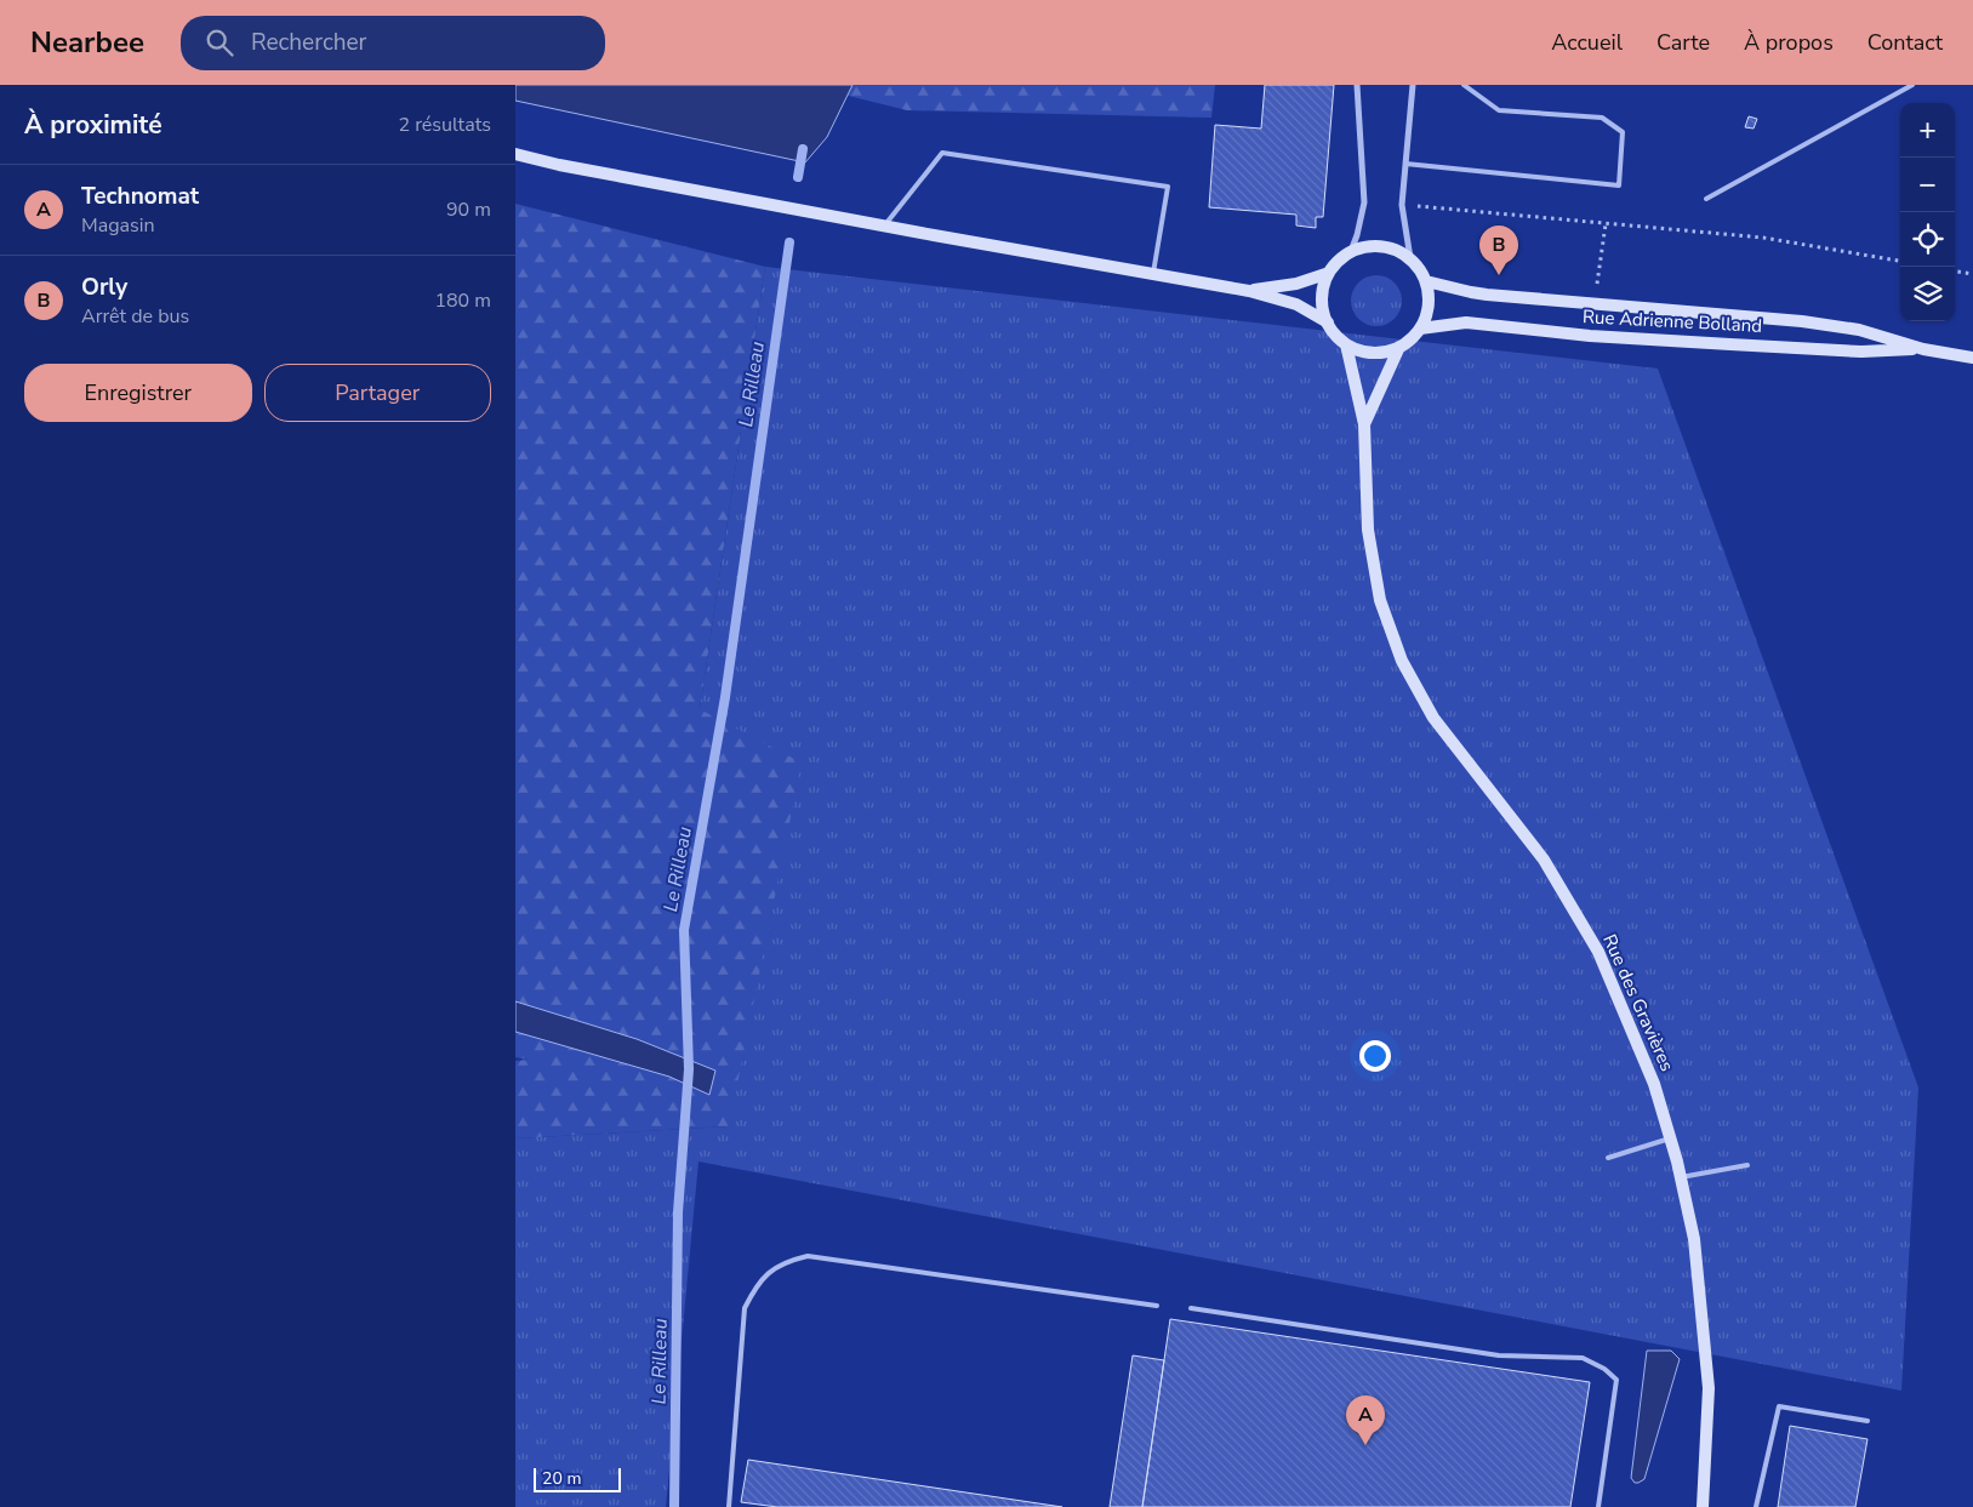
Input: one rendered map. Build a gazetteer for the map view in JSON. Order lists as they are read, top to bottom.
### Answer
{
  "streets": {
    "main road": ["Rue Adrienne Bolland", "Rue des Gravières"]
  },
  "crossings": [
    ["Rue Adrienne Bolland", "Rue des Gravières"]
  ],
  "water": ["Le Rilleau"],
  "scale_bar": "20 m",
  "page": {
    "header": "Nearbee",
    "search": "Rechercher",
    "nav": [
      "Accueil",
      "Carte",
      "À propos",
      "Contact"
    ],
    "heading": ["À proximité", "2 résultats"],
    "map_buttons": ["+", "−"],
    "list": [
      {
        "mark": "A",
        "name": "Technomat",
        "note": "Magasin",
        "value": "90 m"
      },
      {
        "mark": "B",
        "name": "Orly",
        "note": "Arrêt de bus",
        "value": "180 m"
      }
    ],
    "pins": ["B", "A"],
    "buttons": ["Enregistrer", "Partager"],
    "scale": "20 m"
  }
}
